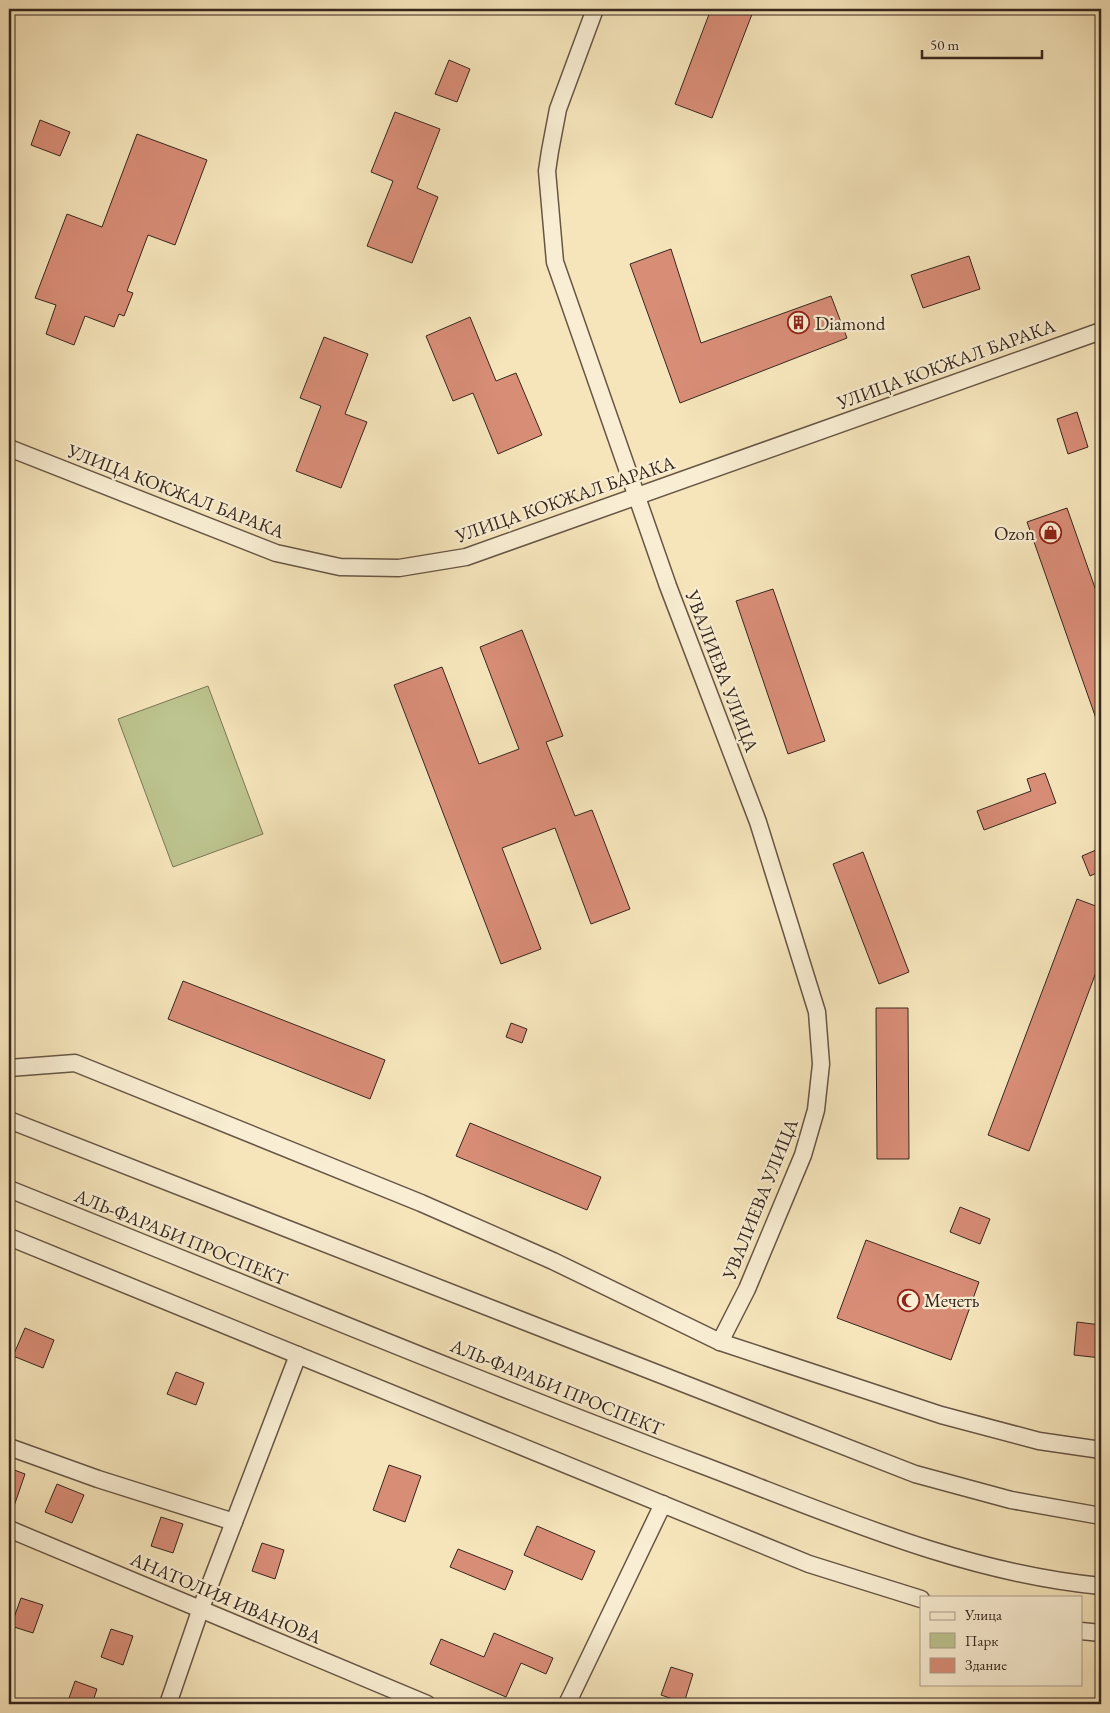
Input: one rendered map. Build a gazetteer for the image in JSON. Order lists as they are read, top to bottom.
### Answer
{
  "streets": {
    "street": [
      "УЛИЦА КОКЖАЛ БАРАКА",
      "УВАЛИЕВА УЛИЦА",
      "АЛЬ-ФАРАБИ ПРОСПЕКТ",
      "АНАТОЛИЯ ИВАНОВА"
    ]
  },
  "crossings": [
    ["УЛИЦА КОКЖАЛ БАРАКА", "УВАЛИЕВА УЛИЦА"]
  ],
  "places": {
    "building": ["Diamond"],
    "shop": ["Ozon"],
    "mosque": ["Мечеть"]
  },
  "legend": ["Улица", "Парк", "Здание"],
  "scale_bar": "50 m"
}
